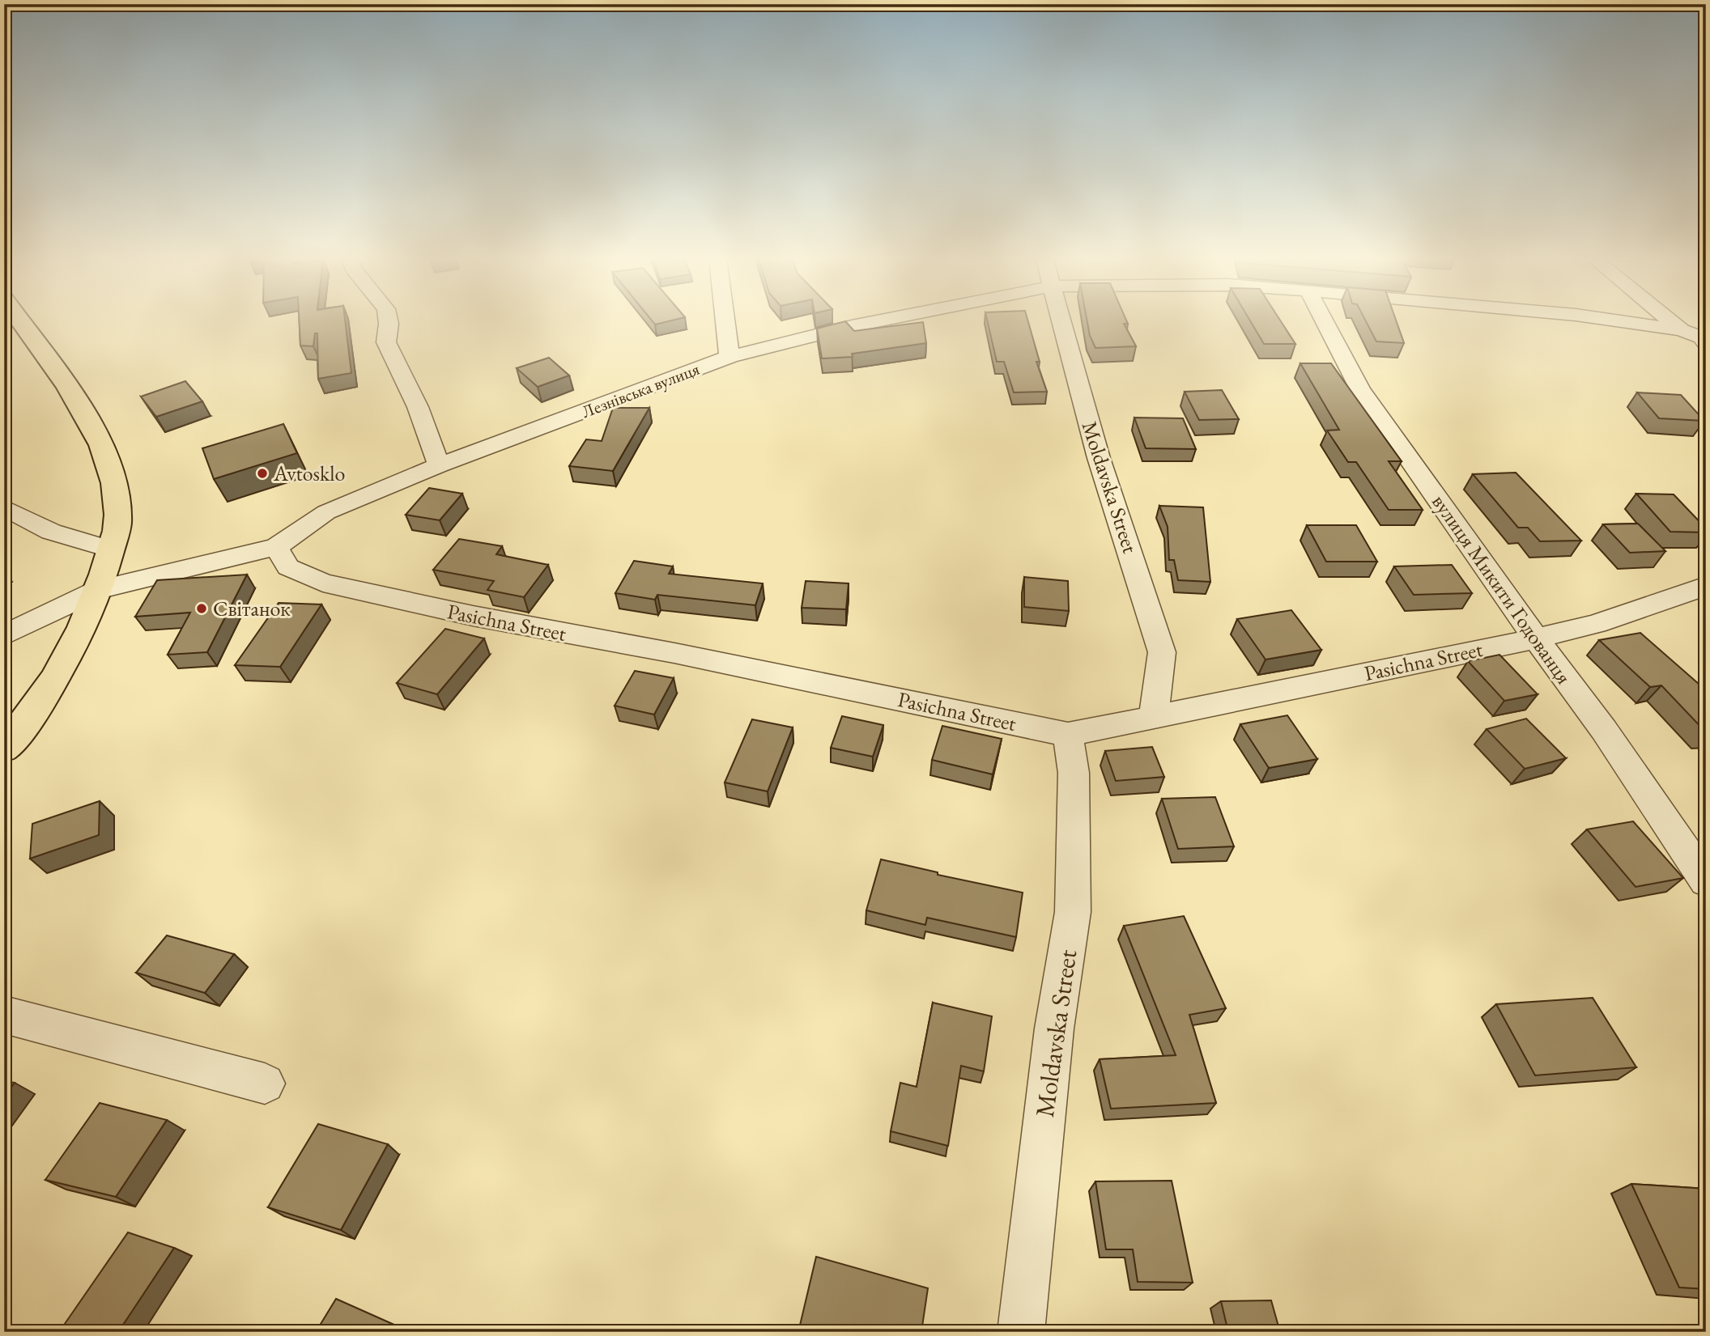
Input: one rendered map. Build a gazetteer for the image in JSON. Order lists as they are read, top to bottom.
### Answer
{
  "streets": {
    "street": [
      "Лезнівська вулиця",
      "Moldavska Street",
      "вулиця Микити Годованця",
      "Pasichna Street"
    ]
  },
  "crossings": [
    ["Лезнівська вулиця", "Pasichna Street"],
    ["Moldavska Street", "Pasichna Street"],
    ["вулиця Микити Годованця", "Pasichna Street"]
  ],
  "places": ["Avtosklo", "Світанок"]
}
